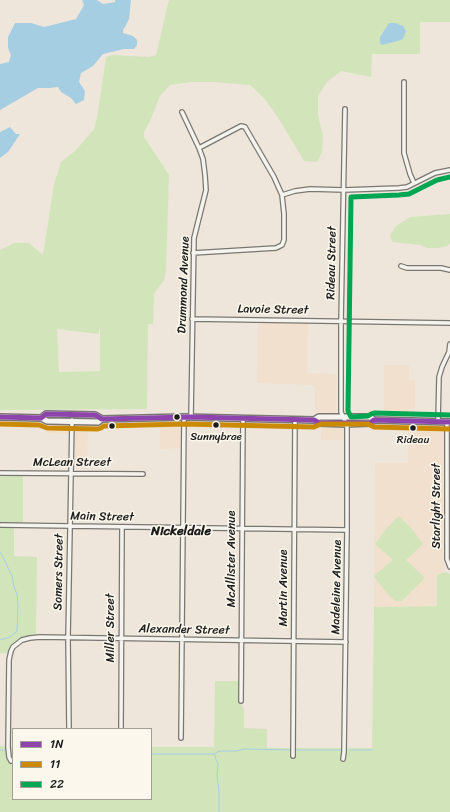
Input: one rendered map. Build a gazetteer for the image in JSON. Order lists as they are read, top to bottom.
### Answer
{
  "streets": {
    "street": [
      "Rideau Street",
      "Drummond Avenue",
      "Lavoie Street",
      "McLean Street",
      "Starlight Street",
      "Main Street",
      "McAllister Avenue",
      "Somers Street",
      "Madeleine Avenue",
      "Martin Avenue",
      "Miller Street",
      "Alexander Street"
    ]
  },
  "crossings": [
    ["Rideau Street", "Lavoie Street"],
    ["Rideau Street", "Madeleine Avenue"],
    ["Drummond Avenue", "Lavoie Street"],
    ["McLean Street", "Somers Street"],
    ["Main Street", "McAllister Avenue"],
    ["Main Street", "Somers Street"],
    ["Main Street", "Madeleine Avenue"],
    ["Main Street", "Martin Avenue"],
    ["Main Street", "Miller Street"],
    ["McAllister Avenue", "Alexander Street"],
    ["Somers Street", "Alexander Street"],
    ["Madeleine Avenue", "Alexander Street"],
    ["Martin Avenue", "Alexander Street"],
    ["Miller Street", "Alexander Street"]
  ],
  "districts": ["Nickeldale"],
  "places": ["Sunnybrae", "Rideau"],
  "lines": ["transit line 22", "transit line 1N", "transit line 11"],
  "legend": ["1N", "11", "22"]
}
